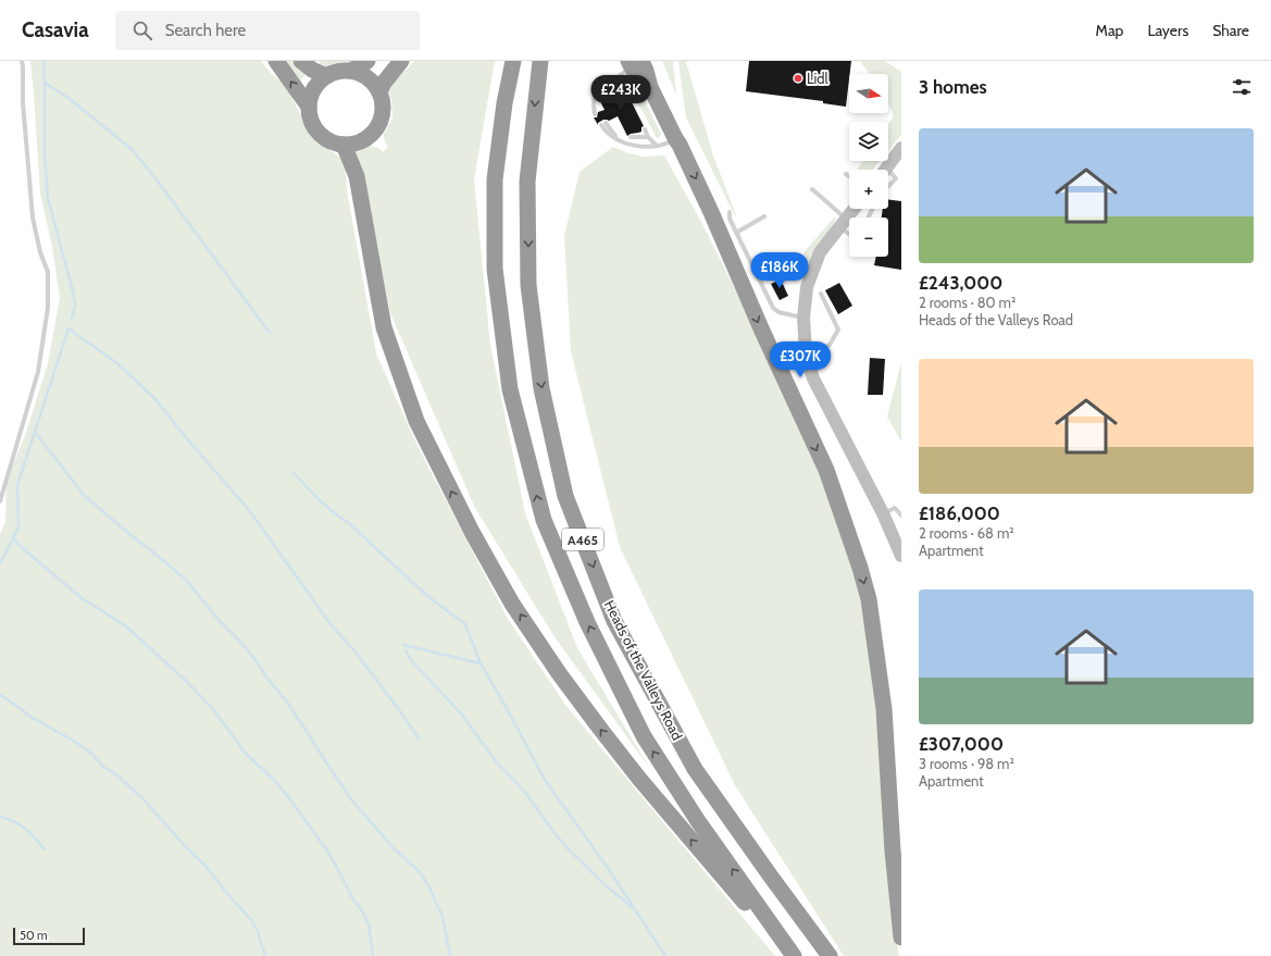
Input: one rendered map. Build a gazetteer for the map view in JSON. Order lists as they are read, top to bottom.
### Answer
{
  "streets": {
    "highway": ["A465", "Heads of the Valleys Road"]
  },
  "places": ["Lidl"],
  "scale_bar": "50 m",
  "north": "right",
  "page": {
    "header": "Casavia",
    "search": "Search here",
    "nav": ["Map", "Layers", "Share"],
    "heading": "3 homes",
    "map_buttons": ["+", "−"],
    "price": ["£243K", "£186K", "£307K"],
    "list": [
      {
        "name": "£243,000",
        "note": "2 rooms · 80 m² · Heads of the Valleys Road"
      },
      {
        "name": "£186,000",
        "note": "2 rooms · 68 m² · Apartment"
      },
      {
        "name": "£307,000",
        "note": "3 rooms · 98 m² · Apartment"
      }
    ],
    "scale": "50 m"
  }
}
